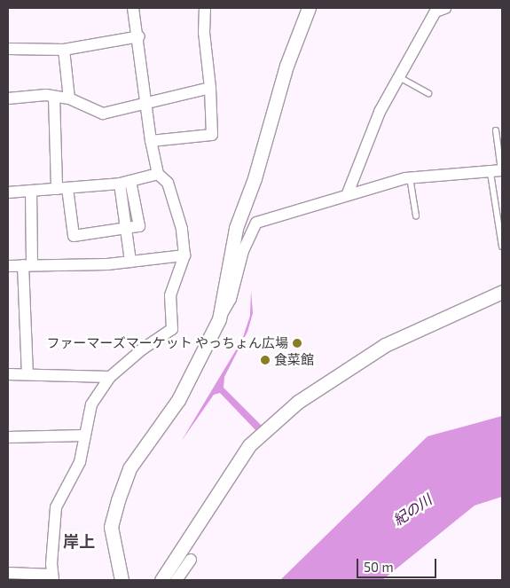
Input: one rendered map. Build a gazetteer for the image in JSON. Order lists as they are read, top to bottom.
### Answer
{
  "districts": ["岸上"],
  "water": ["紀の川"],
  "places": ["ファーマーズマーケット やっちょん広場", "食菜館"],
  "scale_bar": "50 m"
}
